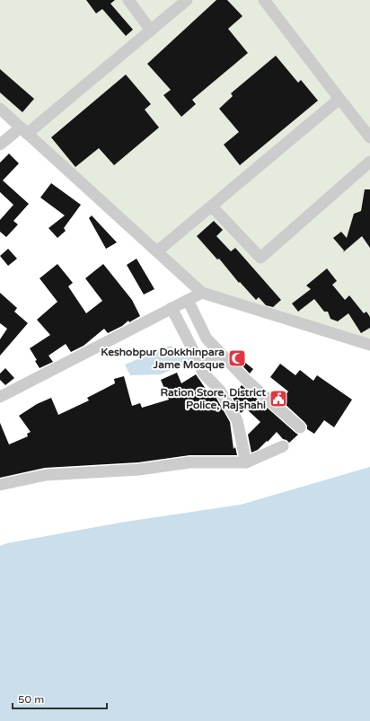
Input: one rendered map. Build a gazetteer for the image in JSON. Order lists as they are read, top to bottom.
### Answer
{
  "places": {
    "mosque": ["Keshobpur Dokkhinpara Jame Mosque"],
    "public building": ["Ration Store, District Police, Rajshahi"]
  },
  "scale_bar": "50 m"
}
